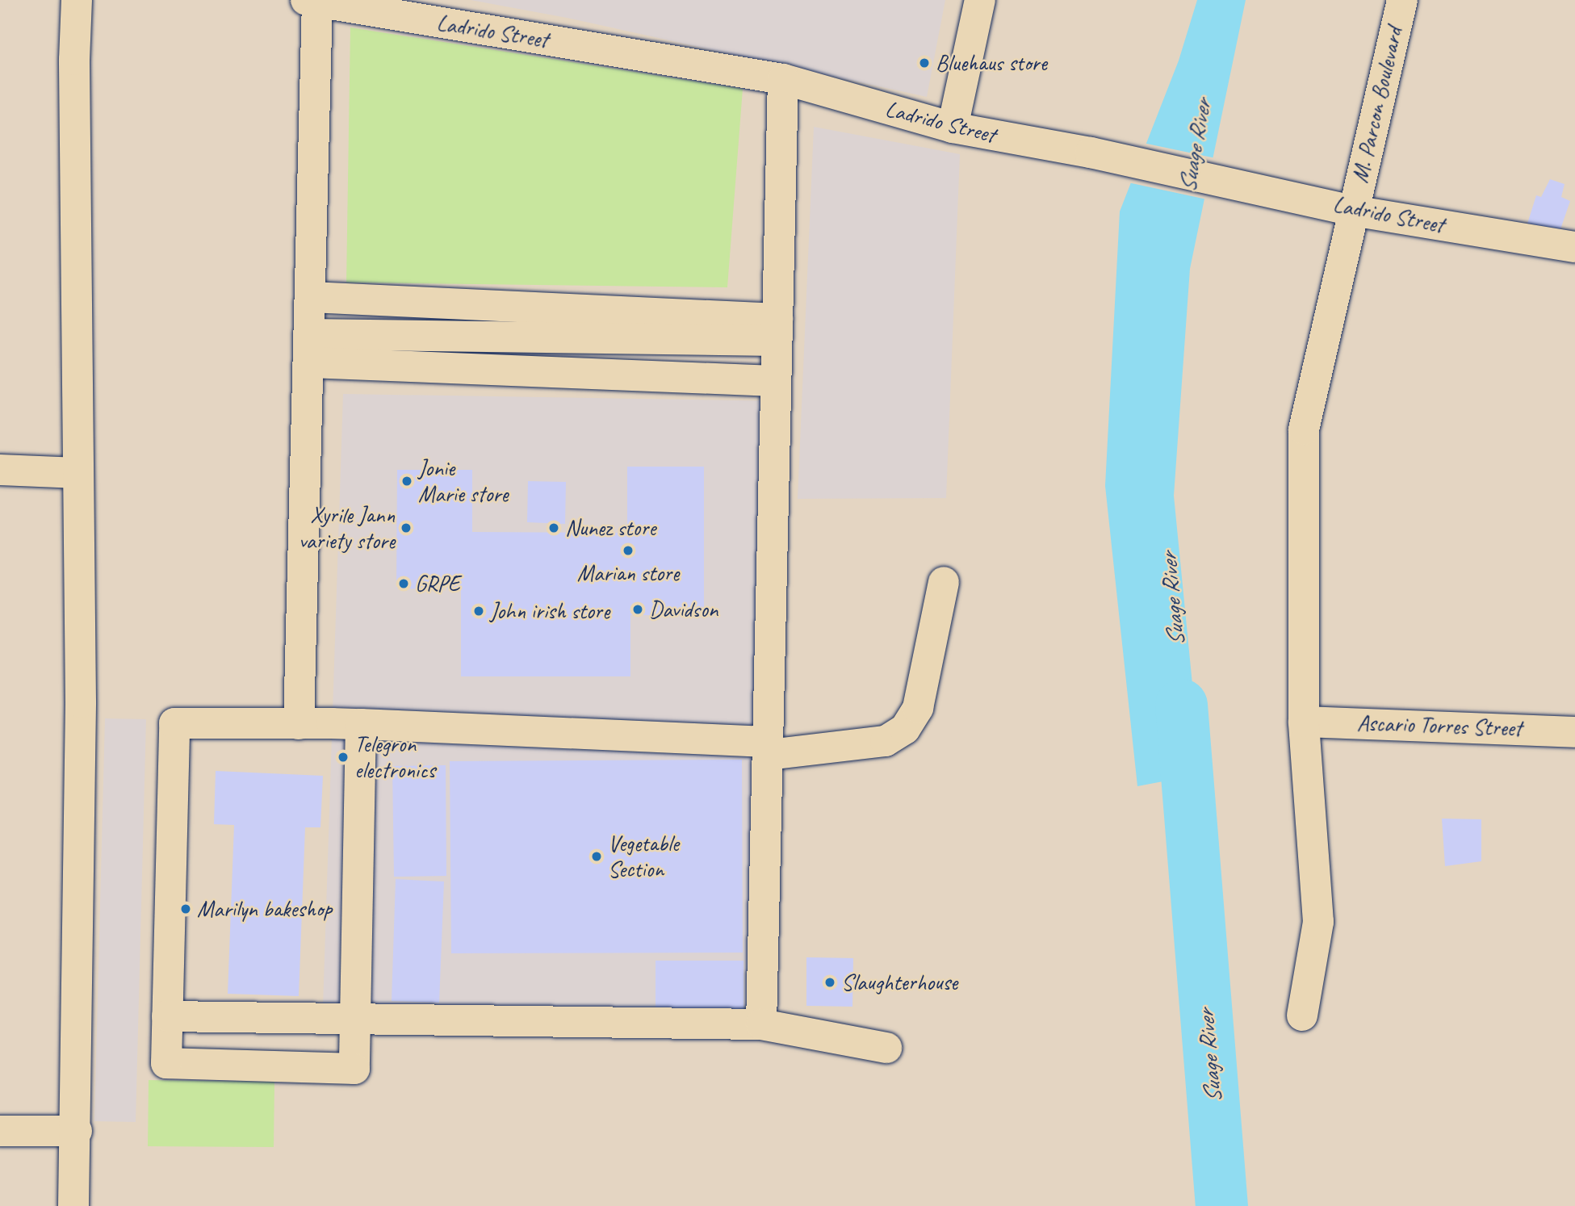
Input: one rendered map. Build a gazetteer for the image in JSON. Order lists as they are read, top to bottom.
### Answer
{
  "streets": {
    "street": ["Ladrido Street", "M. Parcon Boulevard", "Ascario Torres Street"]
  },
  "crossings": [
    ["Ladrido Street", "M. Parcon Boulevard"],
    ["M. Parcon Boulevard", "Ascario Torres Street"]
  ],
  "water": ["Suage River"],
  "places": [
    "Bluehaus store",
    "Jonie Marie store",
    "Xyrile Jann variety store",
    "Nunez store",
    "Marian store",
    "GRPE",
    "Davidson",
    "John irish store",
    "Telegron electronics",
    "Vegetable Section",
    "Marilyn bakeshop",
    "Slaughterhouse"
  ]
}
